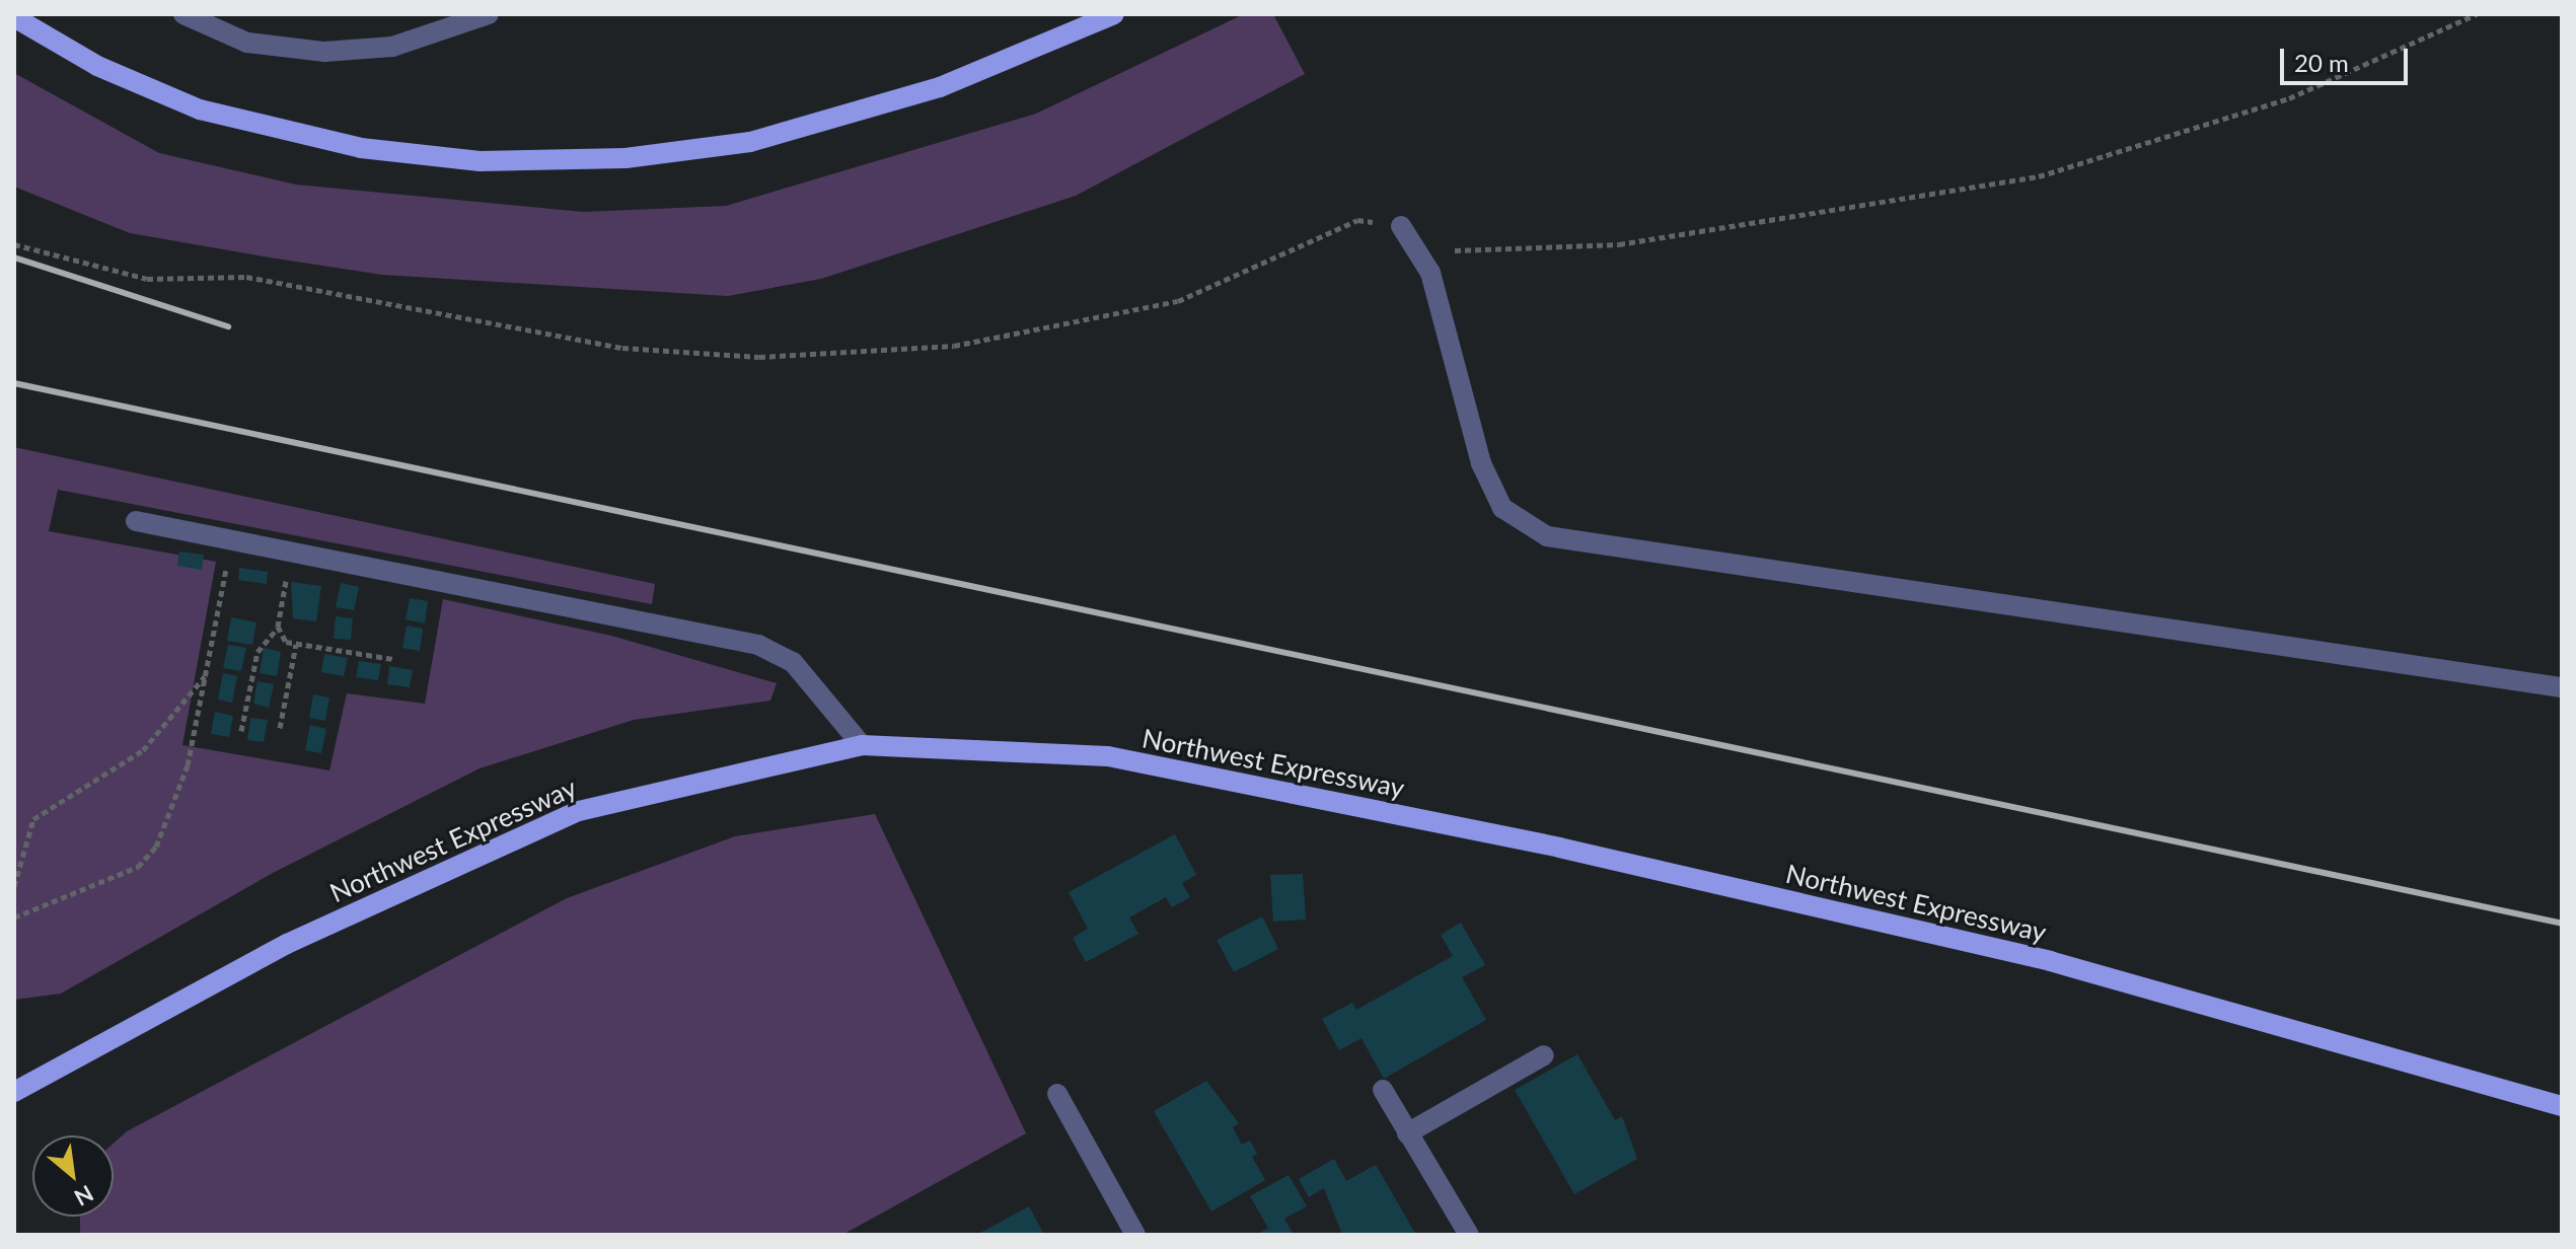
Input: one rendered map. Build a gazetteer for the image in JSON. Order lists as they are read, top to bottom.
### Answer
{
  "streets": {
    "main road": ["Northwest Expressway"]
  },
  "scale_bar": "20 m",
  "north": "bottom right"
}
